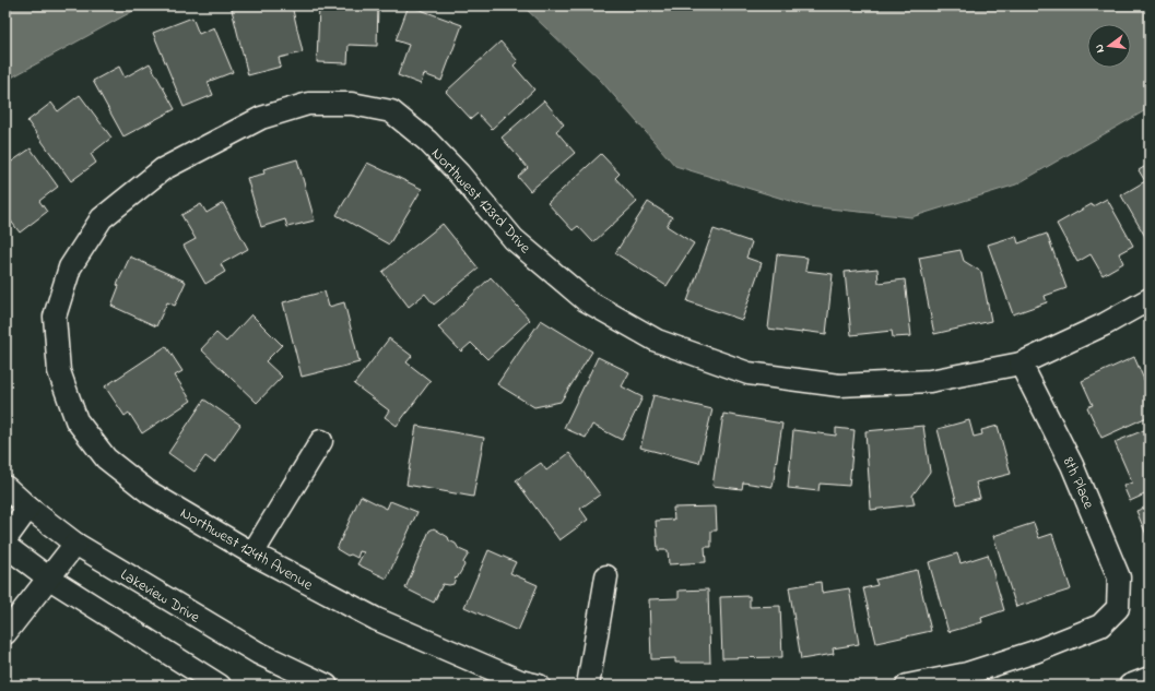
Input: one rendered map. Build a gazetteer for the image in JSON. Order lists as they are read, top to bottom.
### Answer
{
  "streets": {
    "street": [
      "Northwest 123rd Drive",
      "8th Place",
      "Northwest 124th Avenue",
      "Lakeview Drive"
    ]
  },
  "crossings": [
    ["Northwest 123rd Drive", "8th Place"],
    ["Northwest 123rd Drive", "Northwest 124th Avenue"]
  ],
  "north": "left"
}
